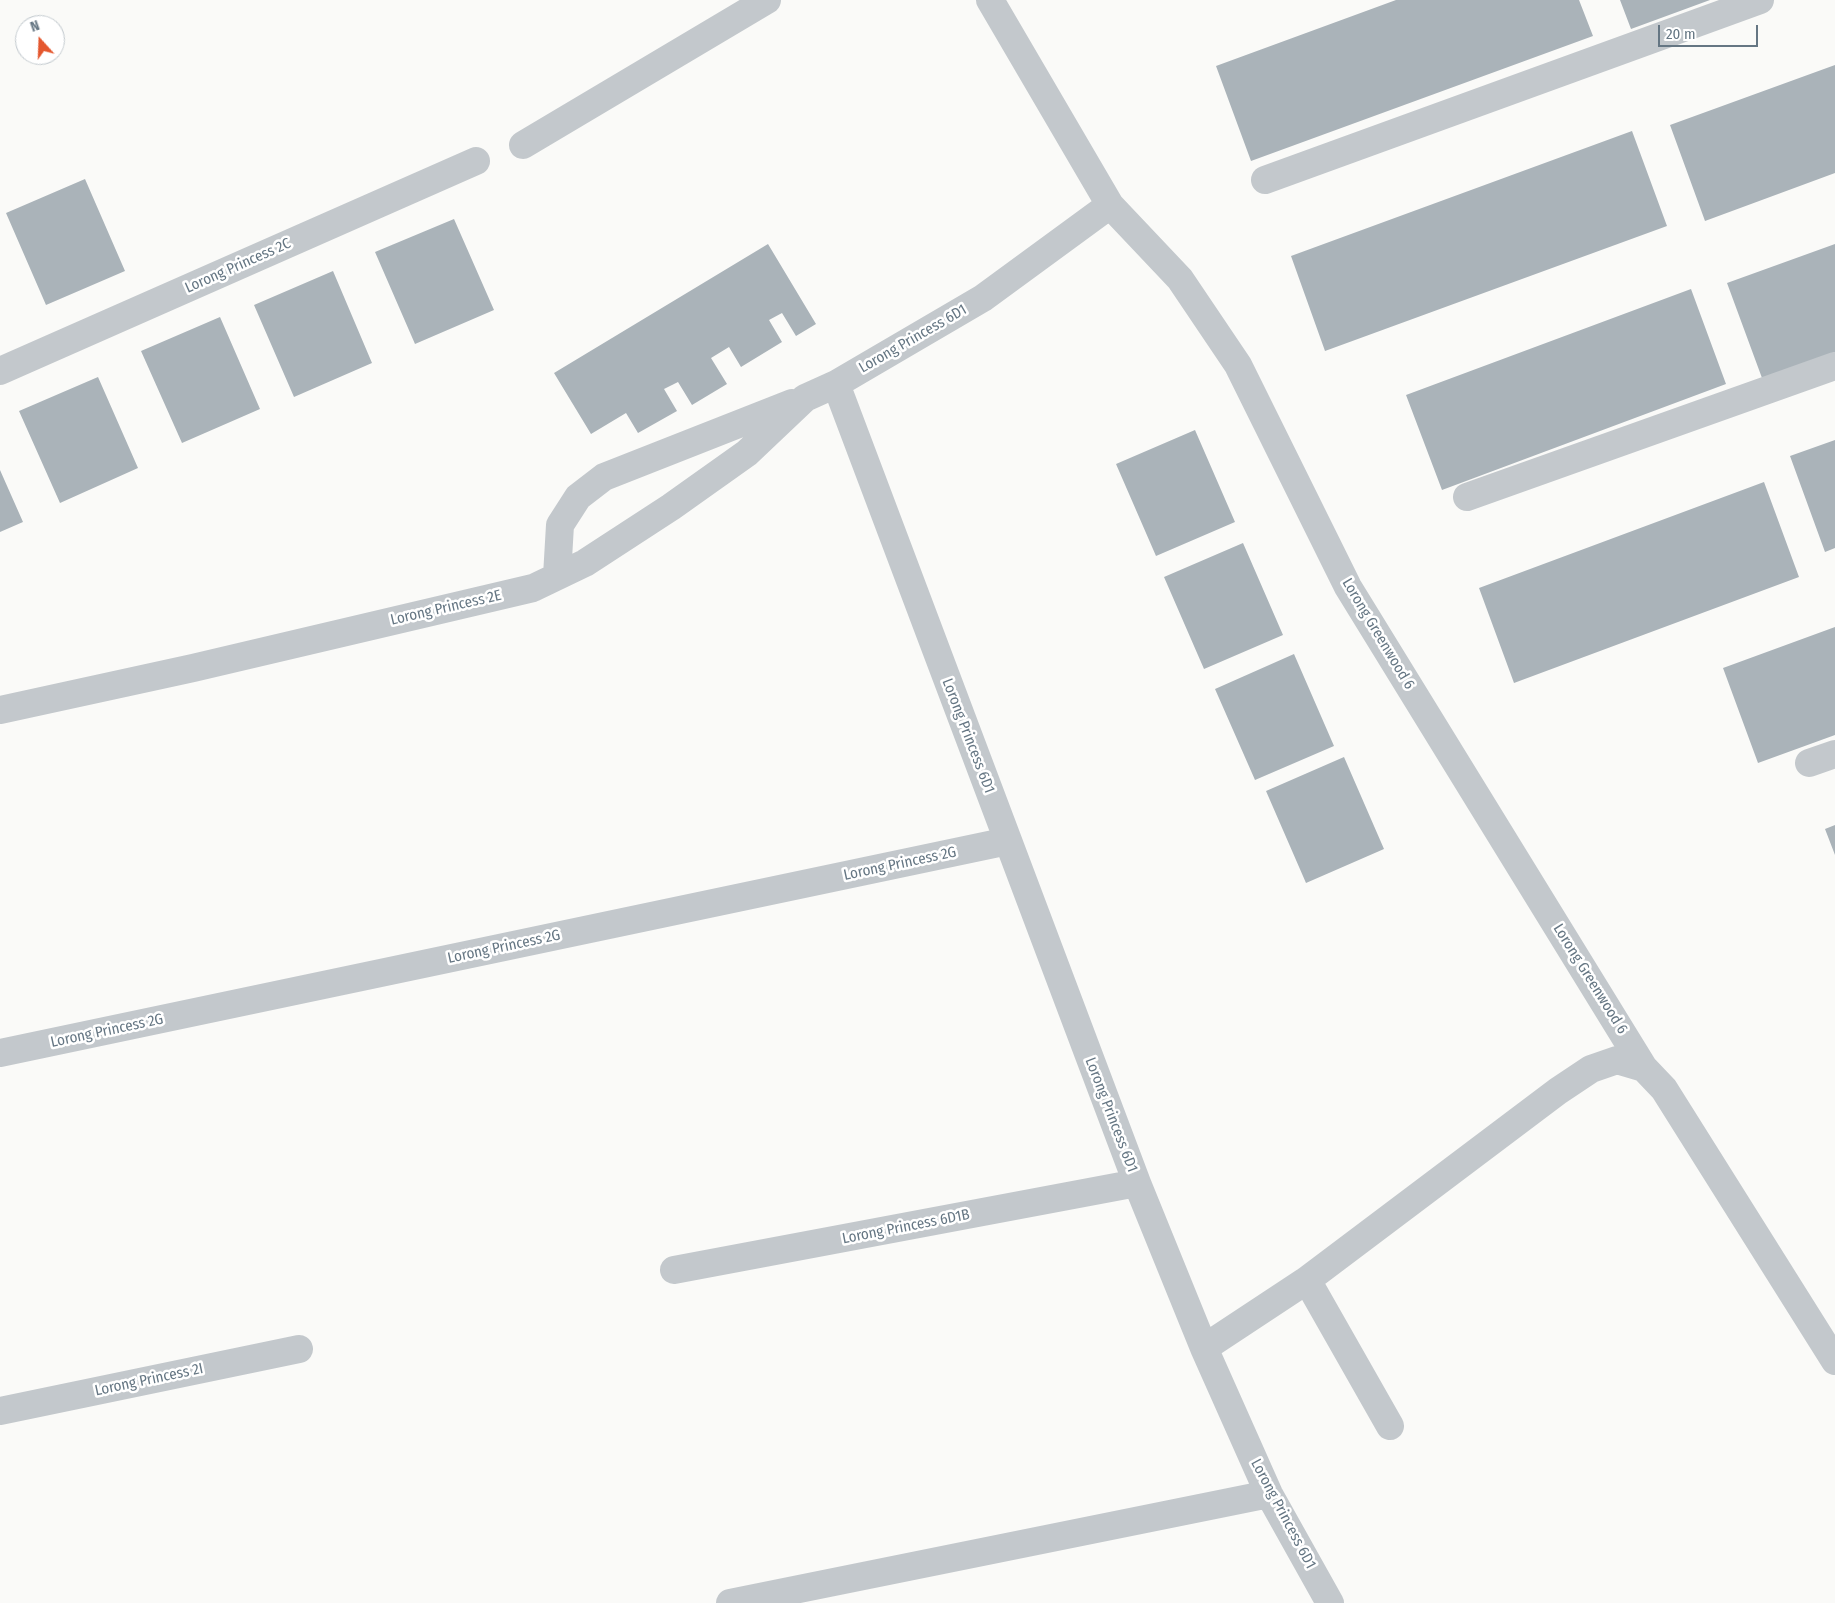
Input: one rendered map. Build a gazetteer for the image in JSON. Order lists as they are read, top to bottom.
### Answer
{
  "streets": {
    "street": [
      "Lorong Princess 2C",
      "Lorong Princess 6D1",
      "Lorong Princess 2E",
      "Lorong Greenwood 6",
      "Lorong Princess 2G",
      "Lorong Princess 6D1B",
      "Lorong Princess 2I"
    ]
  },
  "crossings": [
    ["Lorong Princess 6D1", "Lorong Princess 2E"],
    ["Lorong Princess 6D1", "Lorong Greenwood 6"],
    ["Lorong Princess 6D1", "Lorong Princess 2G"],
    ["Lorong Princess 6D1", "Lorong Princess 6D1B"]
  ],
  "scale_bar": "20 m",
  "north": "top"
}
